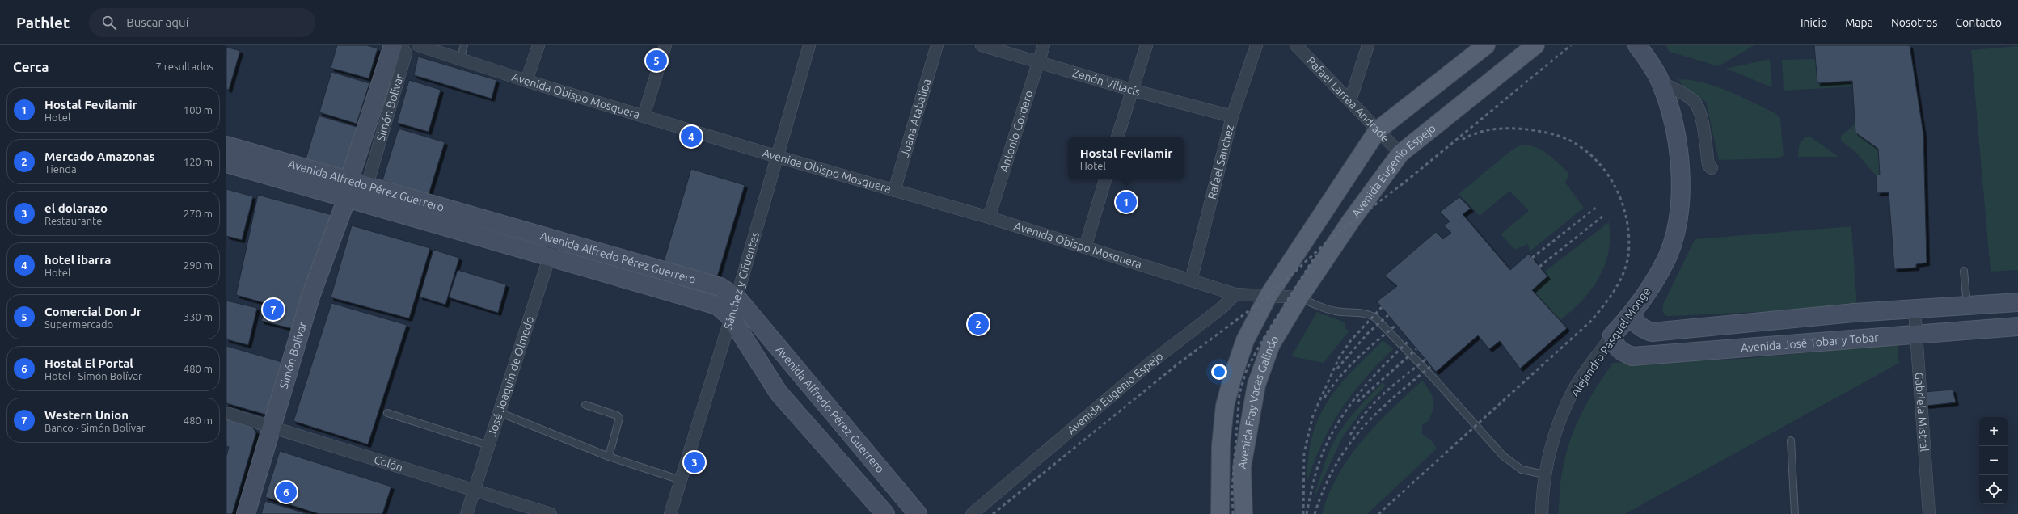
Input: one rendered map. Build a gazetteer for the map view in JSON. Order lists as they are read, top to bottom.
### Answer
{
  "streets": {
    "main road": ["Avenida Eugenio Espejo", "Avenida Fray Vacas Galindo"],
    "street": [
      "Zenón Villacís",
      "Avenida Obispo Mosquera",
      "Rafael Larrea Andrade",
      "Simón Bolívar",
      "Juana Atabalipa",
      "Antonio Cordero",
      "Rafael Sanchez",
      "Avenida Alfredo Pérez Guerrero",
      "Sánchez y Cifuentes",
      "Alejandro Pasquel Monge",
      "Avenida José Tobar y Tobar",
      "José Joaquin de Olmedo",
      "Gabriela Mistral",
      "Colón"
    ]
  },
  "crossings": [
    ["Zenón Villacís", "Antonio Cordero"],
    ["Zenón Villacís", "Rafael Sanchez"],
    ["Avenida Obispo Mosquera", "Juana Atabalipa"],
    ["Avenida Obispo Mosquera", "Antonio Cordero"],
    ["Avenida Obispo Mosquera", "Rafael Sanchez"],
    ["Avenida Obispo Mosquera", "Avenida Eugenio Espejo"],
    ["Avenida Obispo Mosquera", "Sánchez y Cifuentes"],
    ["Rafael Larrea Andrade", "Avenida Eugenio Espejo"],
    ["Simón Bolívar", "Avenida Alfredo Pérez Guerrero"],
    ["Simón Bolívar", "Colón"],
    ["Avenida Eugenio Espejo", "Avenida Fray Vacas Galindo"],
    ["Avenida Alfredo Pérez Guerrero", "Sánchez y Cifuentes"],
    ["Avenida Alfredo Pérez Guerrero", "José Joaquin de Olmedo"],
    ["Alejandro Pasquel Monge", "Avenida José Tobar y Tobar"],
    ["Avenida José Tobar y Tobar", "Gabriela Mistral"],
    ["José Joaquin de Olmedo", "Colón"]
  ],
  "page": {
    "header": "Pathlet",
    "search": "Buscar aquí",
    "nav": [
      "Inicio",
      "Mapa",
      "Nosotros",
      "Contacto"
    ],
    "heading": ["Cerca", "7 resultados"],
    "pins": [
      "5",
      "4",
      "1",
      "7",
      "2",
      "3",
      "6"
    ],
    "list": [
      {
        "mark": "1",
        "name": "Hostal Fevilamir",
        "note": "Hotel",
        "value": "100 m"
      },
      {
        "mark": "2",
        "name": "Mercado Amazonas",
        "note": "Tienda",
        "value": "120 m"
      },
      {
        "mark": "3",
        "name": "el dolarazo",
        "note": "Restaurante",
        "value": "270 m"
      },
      {
        "mark": "4",
        "name": "hotel ibarra",
        "note": "Hotel",
        "value": "290 m"
      },
      {
        "mark": "5",
        "name": "Comercial Don Jr",
        "note": "Supermercado",
        "value": "330 m"
      },
      {
        "mark": "6",
        "name": "Hostal El Portal",
        "note": "Hotel · Simón Bolívar",
        "value": "480 m"
      },
      {
        "mark": "7",
        "name": "Western Union",
        "note": "Banco · Simón Bolívar",
        "value": "480 m"
      }
    ],
    "popup": ["Hostal Fevilamir", "Hotel"],
    "map_buttons": ["+", "−"]
  }
}
